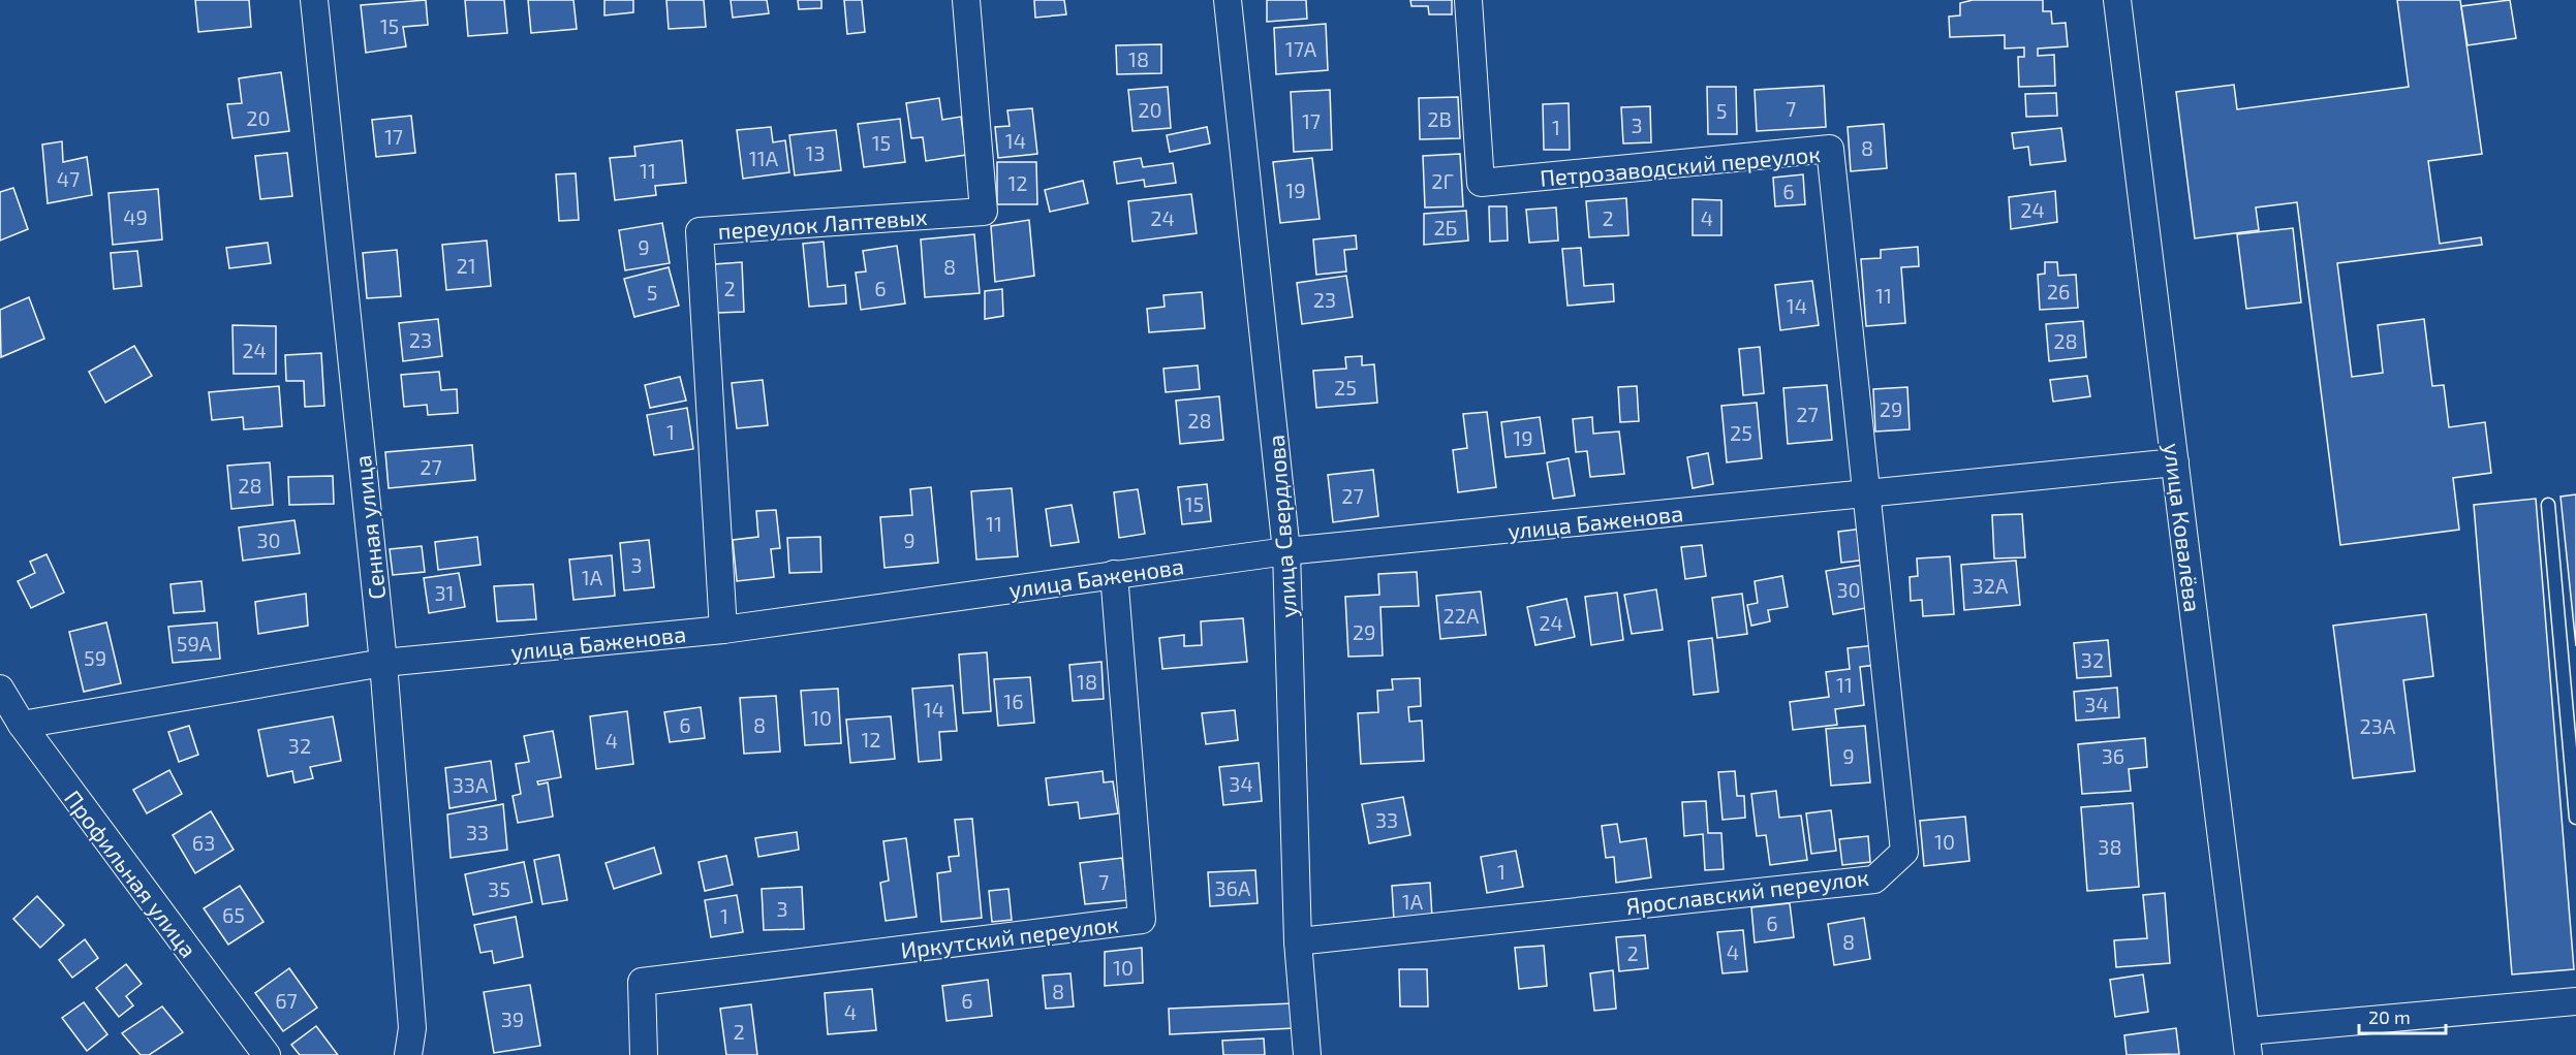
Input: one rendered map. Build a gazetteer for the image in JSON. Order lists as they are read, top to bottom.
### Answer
{
  "streets": {
    "street": [
      "Петрозаводский переулок",
      "переулок Лаптевых",
      "улица Баженова",
      "улица Свердлова",
      "Сенная улица",
      "улица Ковалёва",
      "Профильная улица",
      "Ярославский переулок",
      "Иркутский переулок"
    ]
  },
  "crossings": [
    ["Петрозаводский переулок", "улица Баженова"],
    ["Петрозаводский переулок", "Ярославский переулок"],
    ["переулок Лаптевых", "улица Баженова"],
    ["улица Баженова", "улица Свердлова"],
    ["улица Баженова", "Сенная улица"],
    ["улица Баженова", "улица Ковалёва"],
    ["улица Баженова", "Профильная улица"],
    ["улица Баженова", "Ярославский переулок"],
    ["улица Баженова", "Иркутский переулок"],
    ["улица Свердлова", "Ярославский переулок"]
  ],
  "house_numbers": [
    "15",
    "17А",
    "18",
    "7",
    "20",
    "5",
    "20",
    "2В",
    "17",
    "3",
    "1",
    "17",
    "14",
    "15",
    "8",
    "13",
    "11А",
    "11",
    "47",
    "2Г",
    "12",
    "19",
    "6",
    "24",
    "49",
    "24",
    "2",
    "4",
    "2Б",
    "9",
    "21",
    "8",
    "2",
    "6",
    "26",
    "5",
    "11",
    "23",
    "14",
    "23",
    "28",
    "24",
    "25",
    "29",
    "27",
    "28",
    "1",
    "25",
    "19",
    "27",
    "28",
    "27",
    "15",
    "11",
    "30",
    "9",
    "3",
    "1А",
    "32А",
    "30",
    "31",
    "22А",
    "24",
    "29",
    "59А",
    "59",
    "32",
    "18",
    "11",
    "16",
    "34",
    "14",
    "10",
    "6",
    "8",
    "23А",
    "12",
    "4",
    "32",
    "9",
    "36",
    "34",
    "33А",
    "33",
    "33",
    "10",
    "63",
    "38",
    "1",
    "7",
    "36А",
    "35",
    "1А",
    "3",
    "65",
    "1",
    "6",
    "8",
    "4",
    "2",
    "10",
    "8",
    "67",
    "6",
    "4",
    "39",
    "2"
  ],
  "scale_bar": "20 m"
}
